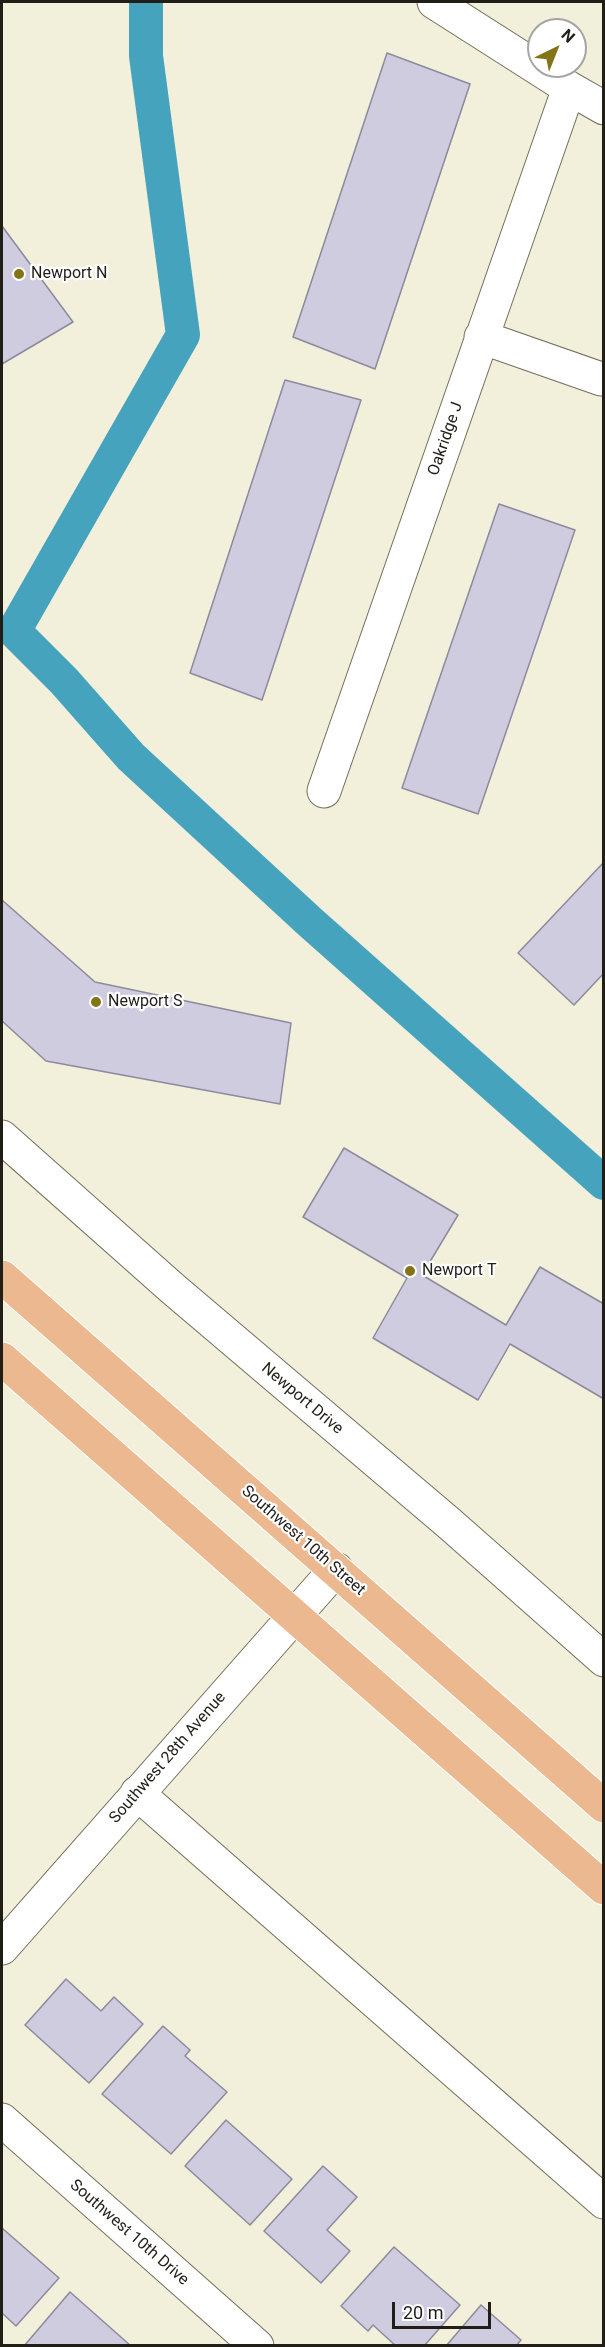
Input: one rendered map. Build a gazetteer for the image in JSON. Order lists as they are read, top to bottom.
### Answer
{
  "streets": {
    "main road": ["Southwest 10th Street"],
    "street": [
      "Oakridge J",
      "Newport Drive",
      "Southwest 28th Avenue",
      "Southwest 10th Drive"
    ]
  },
  "crossings": [
    ["Southwest 10th Street", "Southwest 28th Avenue"]
  ],
  "places": ["Newport N", "Newport S", "Newport T"],
  "scale_bar": "20 m",
  "north": "top right"
}
